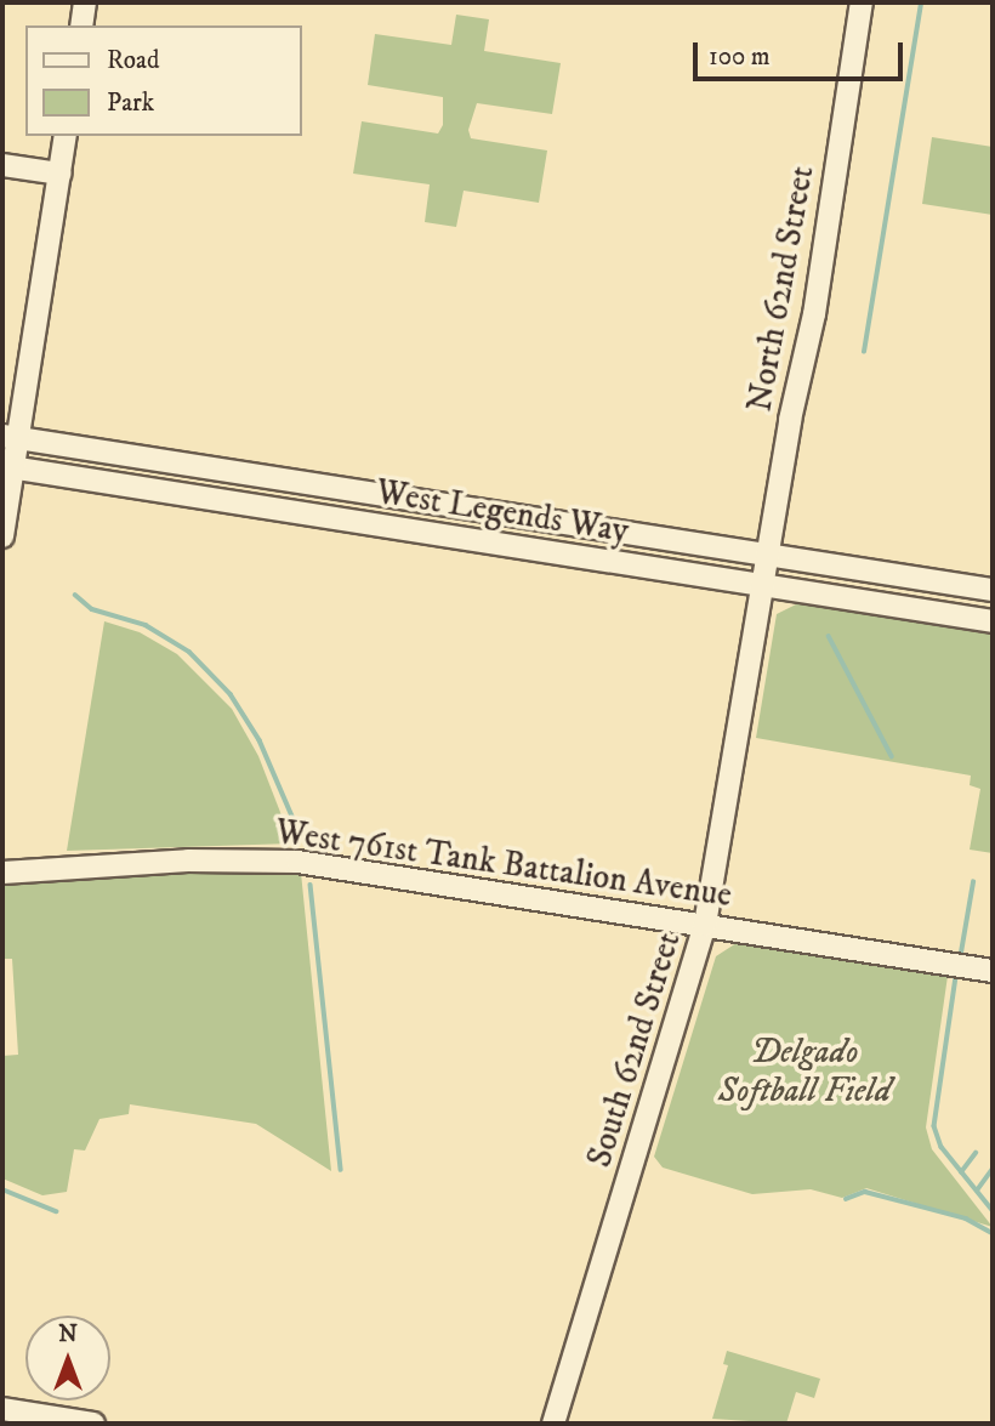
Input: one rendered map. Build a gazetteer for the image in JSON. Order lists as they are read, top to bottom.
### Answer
{
  "streets": {
    "street": [
      "North 62nd Street",
      "West Legends Way",
      "West 761st Tank Battalion Avenue",
      "South 62nd Street"
    ]
  },
  "crossings": [
    ["North 62nd Street", "West Legends Way"],
    ["North 62nd Street", "South 62nd Street"],
    ["West Legends Way", "South 62nd Street"],
    ["West 761st Tank Battalion Avenue", "South 62nd Street"]
  ],
  "parks": ["Delgado Softball Field"],
  "legend": ["Road", "Park"],
  "scale_bar": "100 m",
  "north": "top"
}
